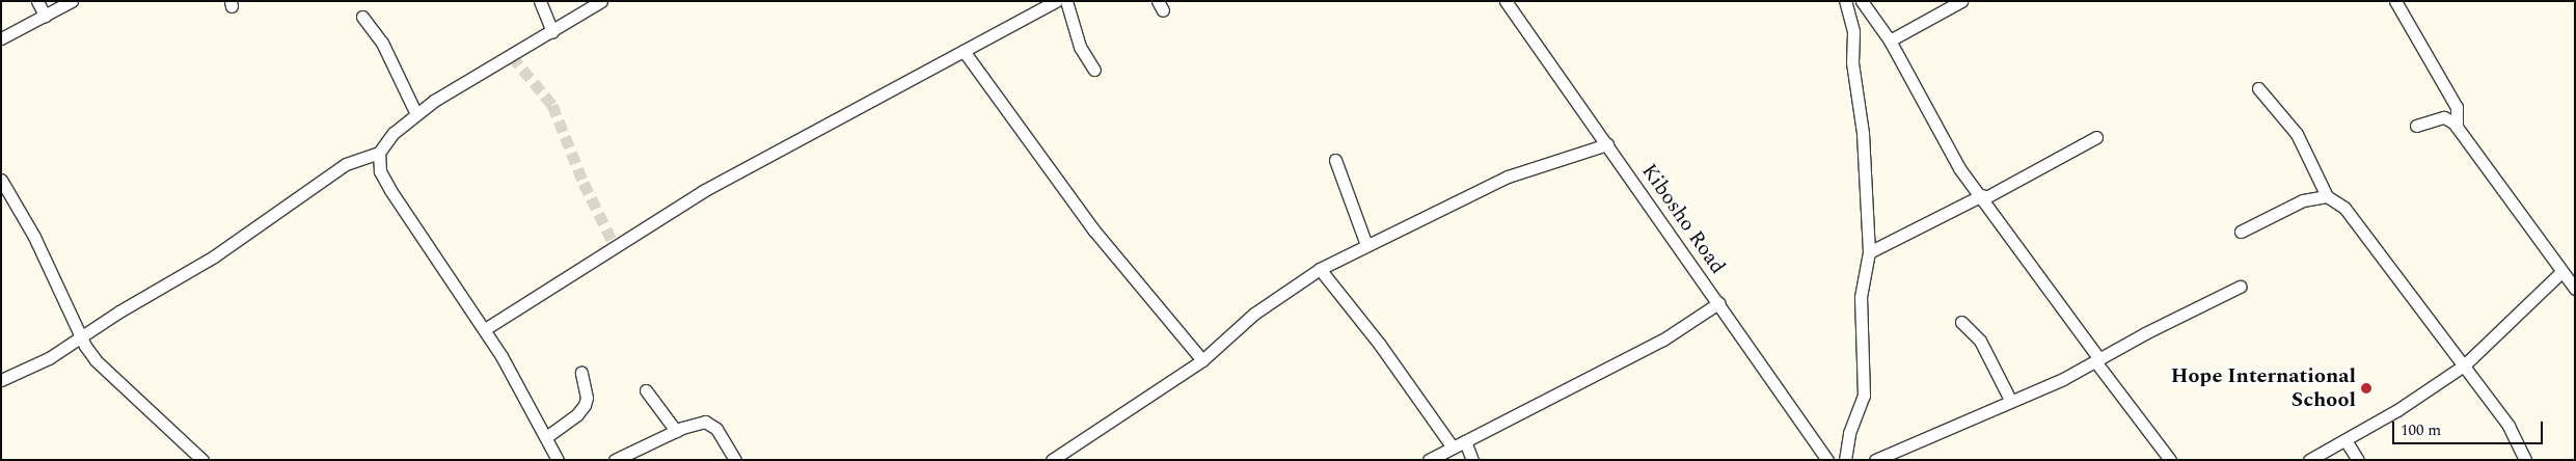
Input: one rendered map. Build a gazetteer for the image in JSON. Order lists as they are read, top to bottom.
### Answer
{
  "streets": {
    "street": ["Kibosho Road"]
  },
  "places": ["Hope International School"],
  "scale_bar": "100 m"
}
